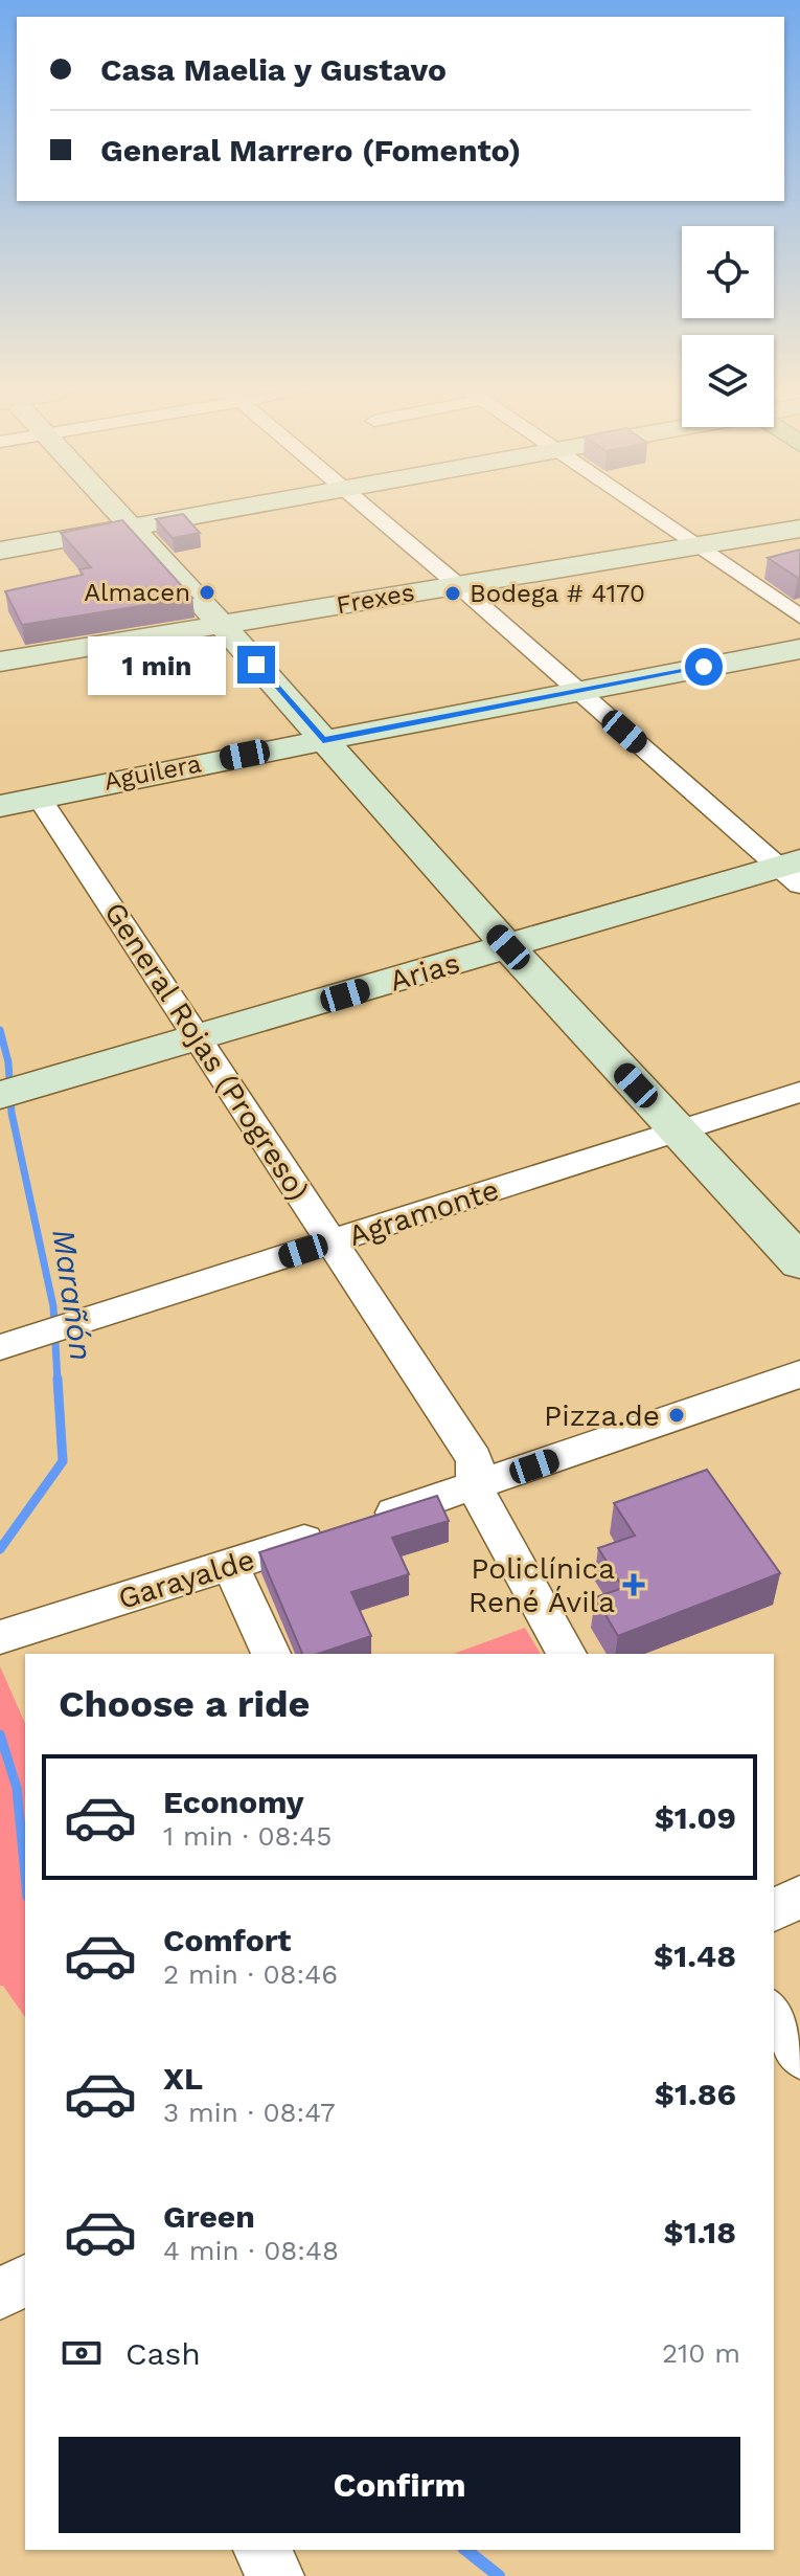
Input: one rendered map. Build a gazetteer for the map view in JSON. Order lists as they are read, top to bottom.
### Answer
{
  "streets": {
    "street": [
      "Frexes",
      "Aguilera",
      "Arias",
      "General Rojas (Progreso)",
      "Agramonte",
      "Garayalde"
    ]
  },
  "crossings": [
    ["Aguilera", "General Rojas (Progreso)"],
    ["Arias", "General Rojas (Progreso)"],
    ["General Rojas (Progreso)", "Agramonte"],
    ["General Rojas (Progreso)", "Garayalde"]
  ],
  "water": ["Marañón"],
  "places": {
    "other": ["Almacen", "Bodega # 4170", "Pizza.de"],
    "health": ["Policlínica René Ávila"]
  },
  "page": {
    "banner": ["Casa Maelia y Gustavo", "General Marrero (Fomento)"],
    "bubble": "1 min",
    "heading": "Choose a ride",
    "list": [
      {
        "name": "Economy",
        "note": "1 min · 08:45",
        "value": "$1.09"
      },
      {
        "name": "Comfort",
        "note": "2 min · 08:46",
        "value": "$1.48"
      },
      {
        "name": "XL",
        "note": "3 min · 08:47",
        "value": "$1.86"
      },
      {
        "name": "Green",
        "note": "4 min · 08:48",
        "value": "$1.18"
      }
    ],
    "pay": ["Cash", "210 m"],
    "buttons": "Confirm"
  }
}
